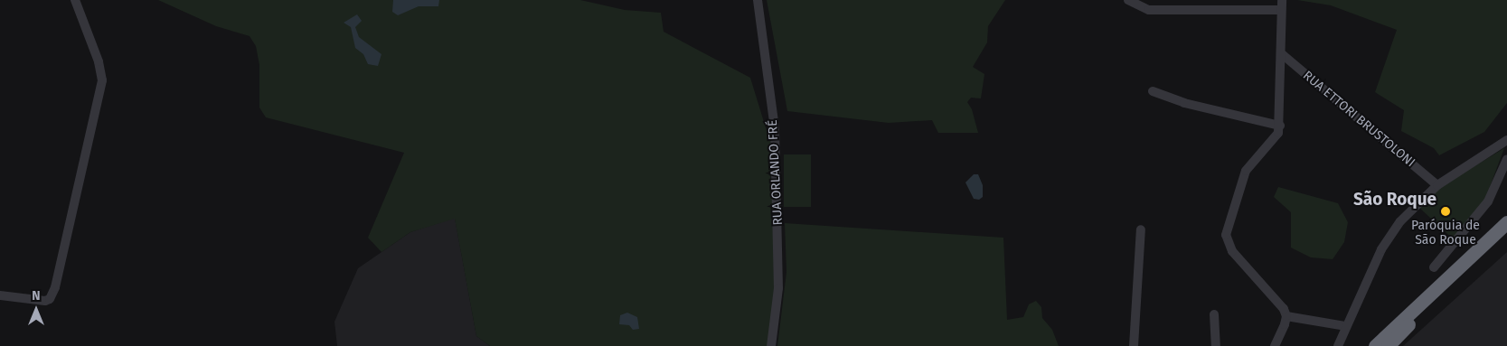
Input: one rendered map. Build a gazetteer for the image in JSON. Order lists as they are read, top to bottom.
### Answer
{
  "streets": {
    "street": ["RUA ETTORI BRUSTOLONI", "RUA ORLANDO FRÉ"]
  },
  "districts": ["São Roque"],
  "places": ["Paróquia de São Roque"],
  "north": "top"
}
